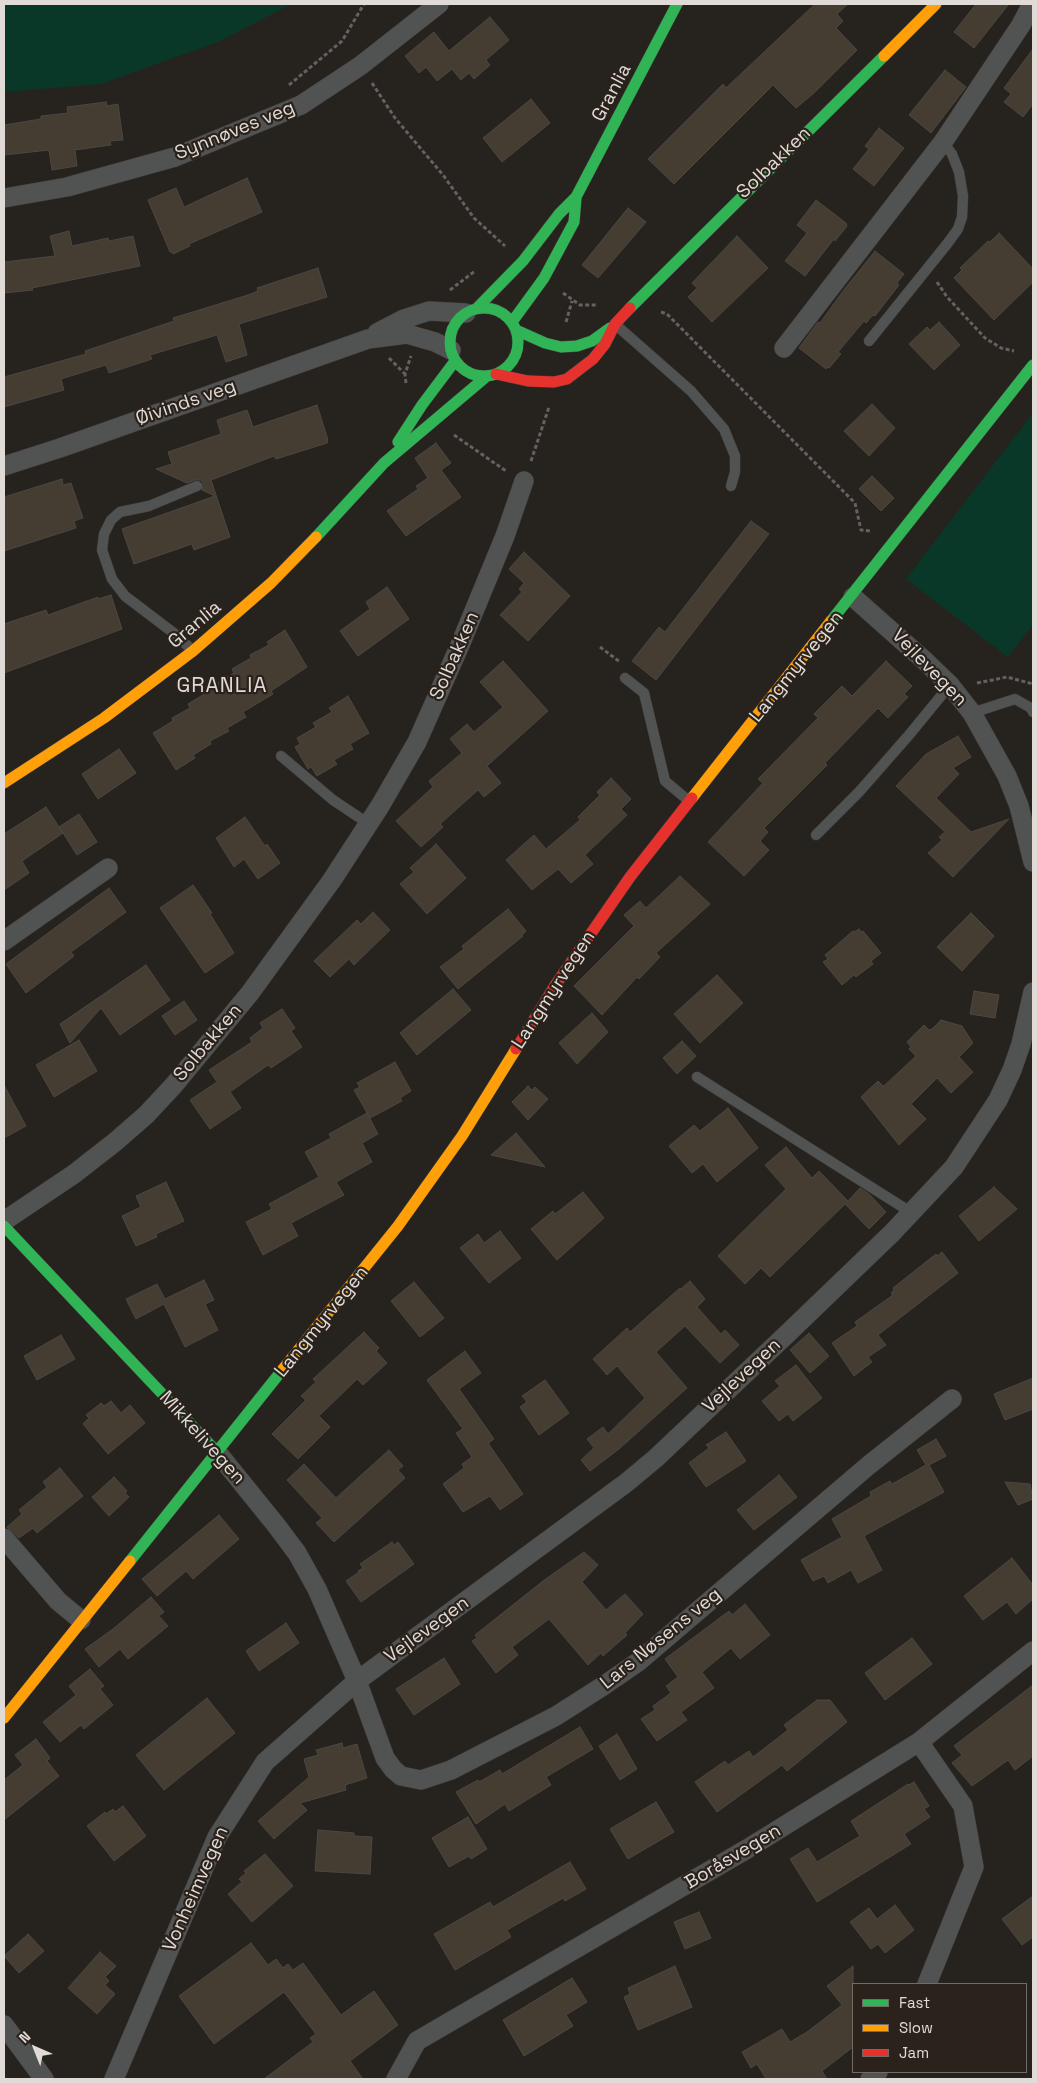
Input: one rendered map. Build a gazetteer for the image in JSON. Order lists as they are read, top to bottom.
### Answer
{
  "streets": {
    "street": [
      "Granlia",
      "Synnøves veg",
      "Solbakken",
      "Øivinds veg",
      "Langmyrvegen",
      "Vejlevegen",
      "Mikkelivegen",
      "Lars Nøsens veg",
      "Boråsvegen",
      "Vonheimvegen"
    ]
  },
  "crossings": [
    ["Granlia", "Solbakken"],
    ["Granlia", "Øivinds veg"],
    ["Solbakken", "Øivinds veg"],
    ["Langmyrvegen", "Vejlevegen"],
    ["Langmyrvegen", "Mikkelivegen"],
    ["Vejlevegen", "Mikkelivegen"],
    ["Vejlevegen", "Lars Nøsens veg"],
    ["Vejlevegen", "Vonheimvegen"],
    ["Mikkelivegen", "Lars Nøsens veg"],
    ["Mikkelivegen", "Vonheimvegen"],
    ["Lars Nøsens veg", "Vonheimvegen"]
  ],
  "districts": ["GRANLIA"],
  "legend": ["Fast", "Slow", "Jam"],
  "north": "top left"
}
